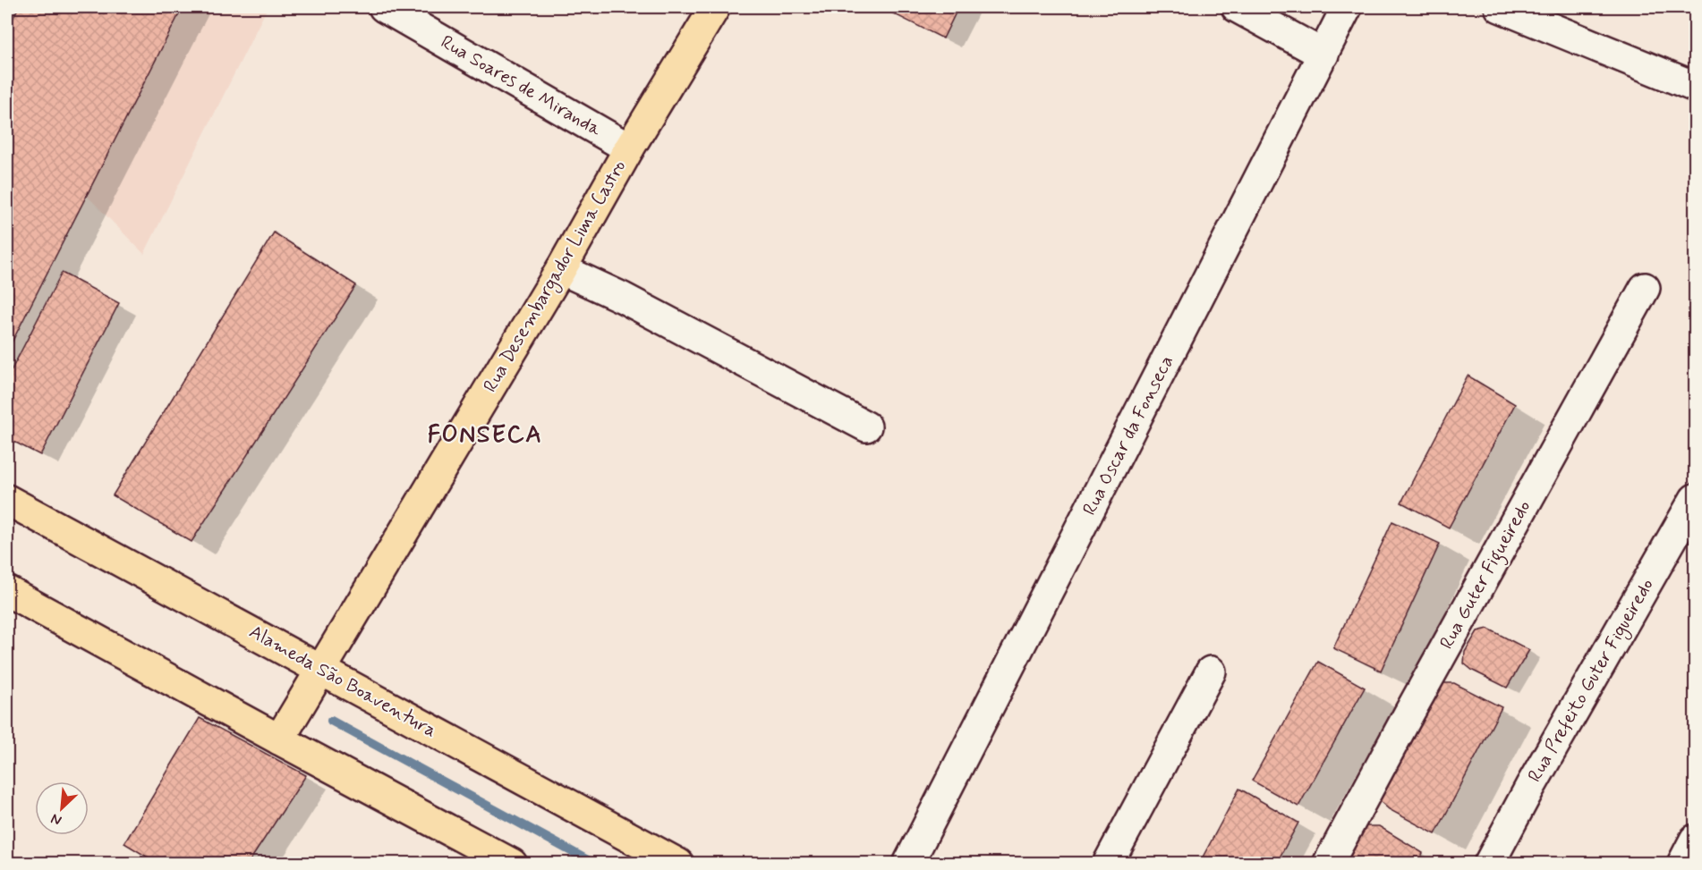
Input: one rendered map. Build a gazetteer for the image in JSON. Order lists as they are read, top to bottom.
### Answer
{
  "streets": {
    "main road": ["Rua Desembargador Lima Castro", "Alameda São Boaventura"],
    "street": [
      "Rua Soares de Miranda",
      "Rua Oscar da Fonseca",
      "Rua Guter Figueiredo",
      "Rua Prefeito Guter Figueiredo"
    ]
  },
  "crossings": [
    ["Rua Soares de Miranda", "Rua Desembargador Lima Castro"],
    ["Rua Desembargador Lima Castro", "Alameda São Boaventura"]
  ],
  "districts": ["FONSECA"],
  "north": "bottom left"
}
